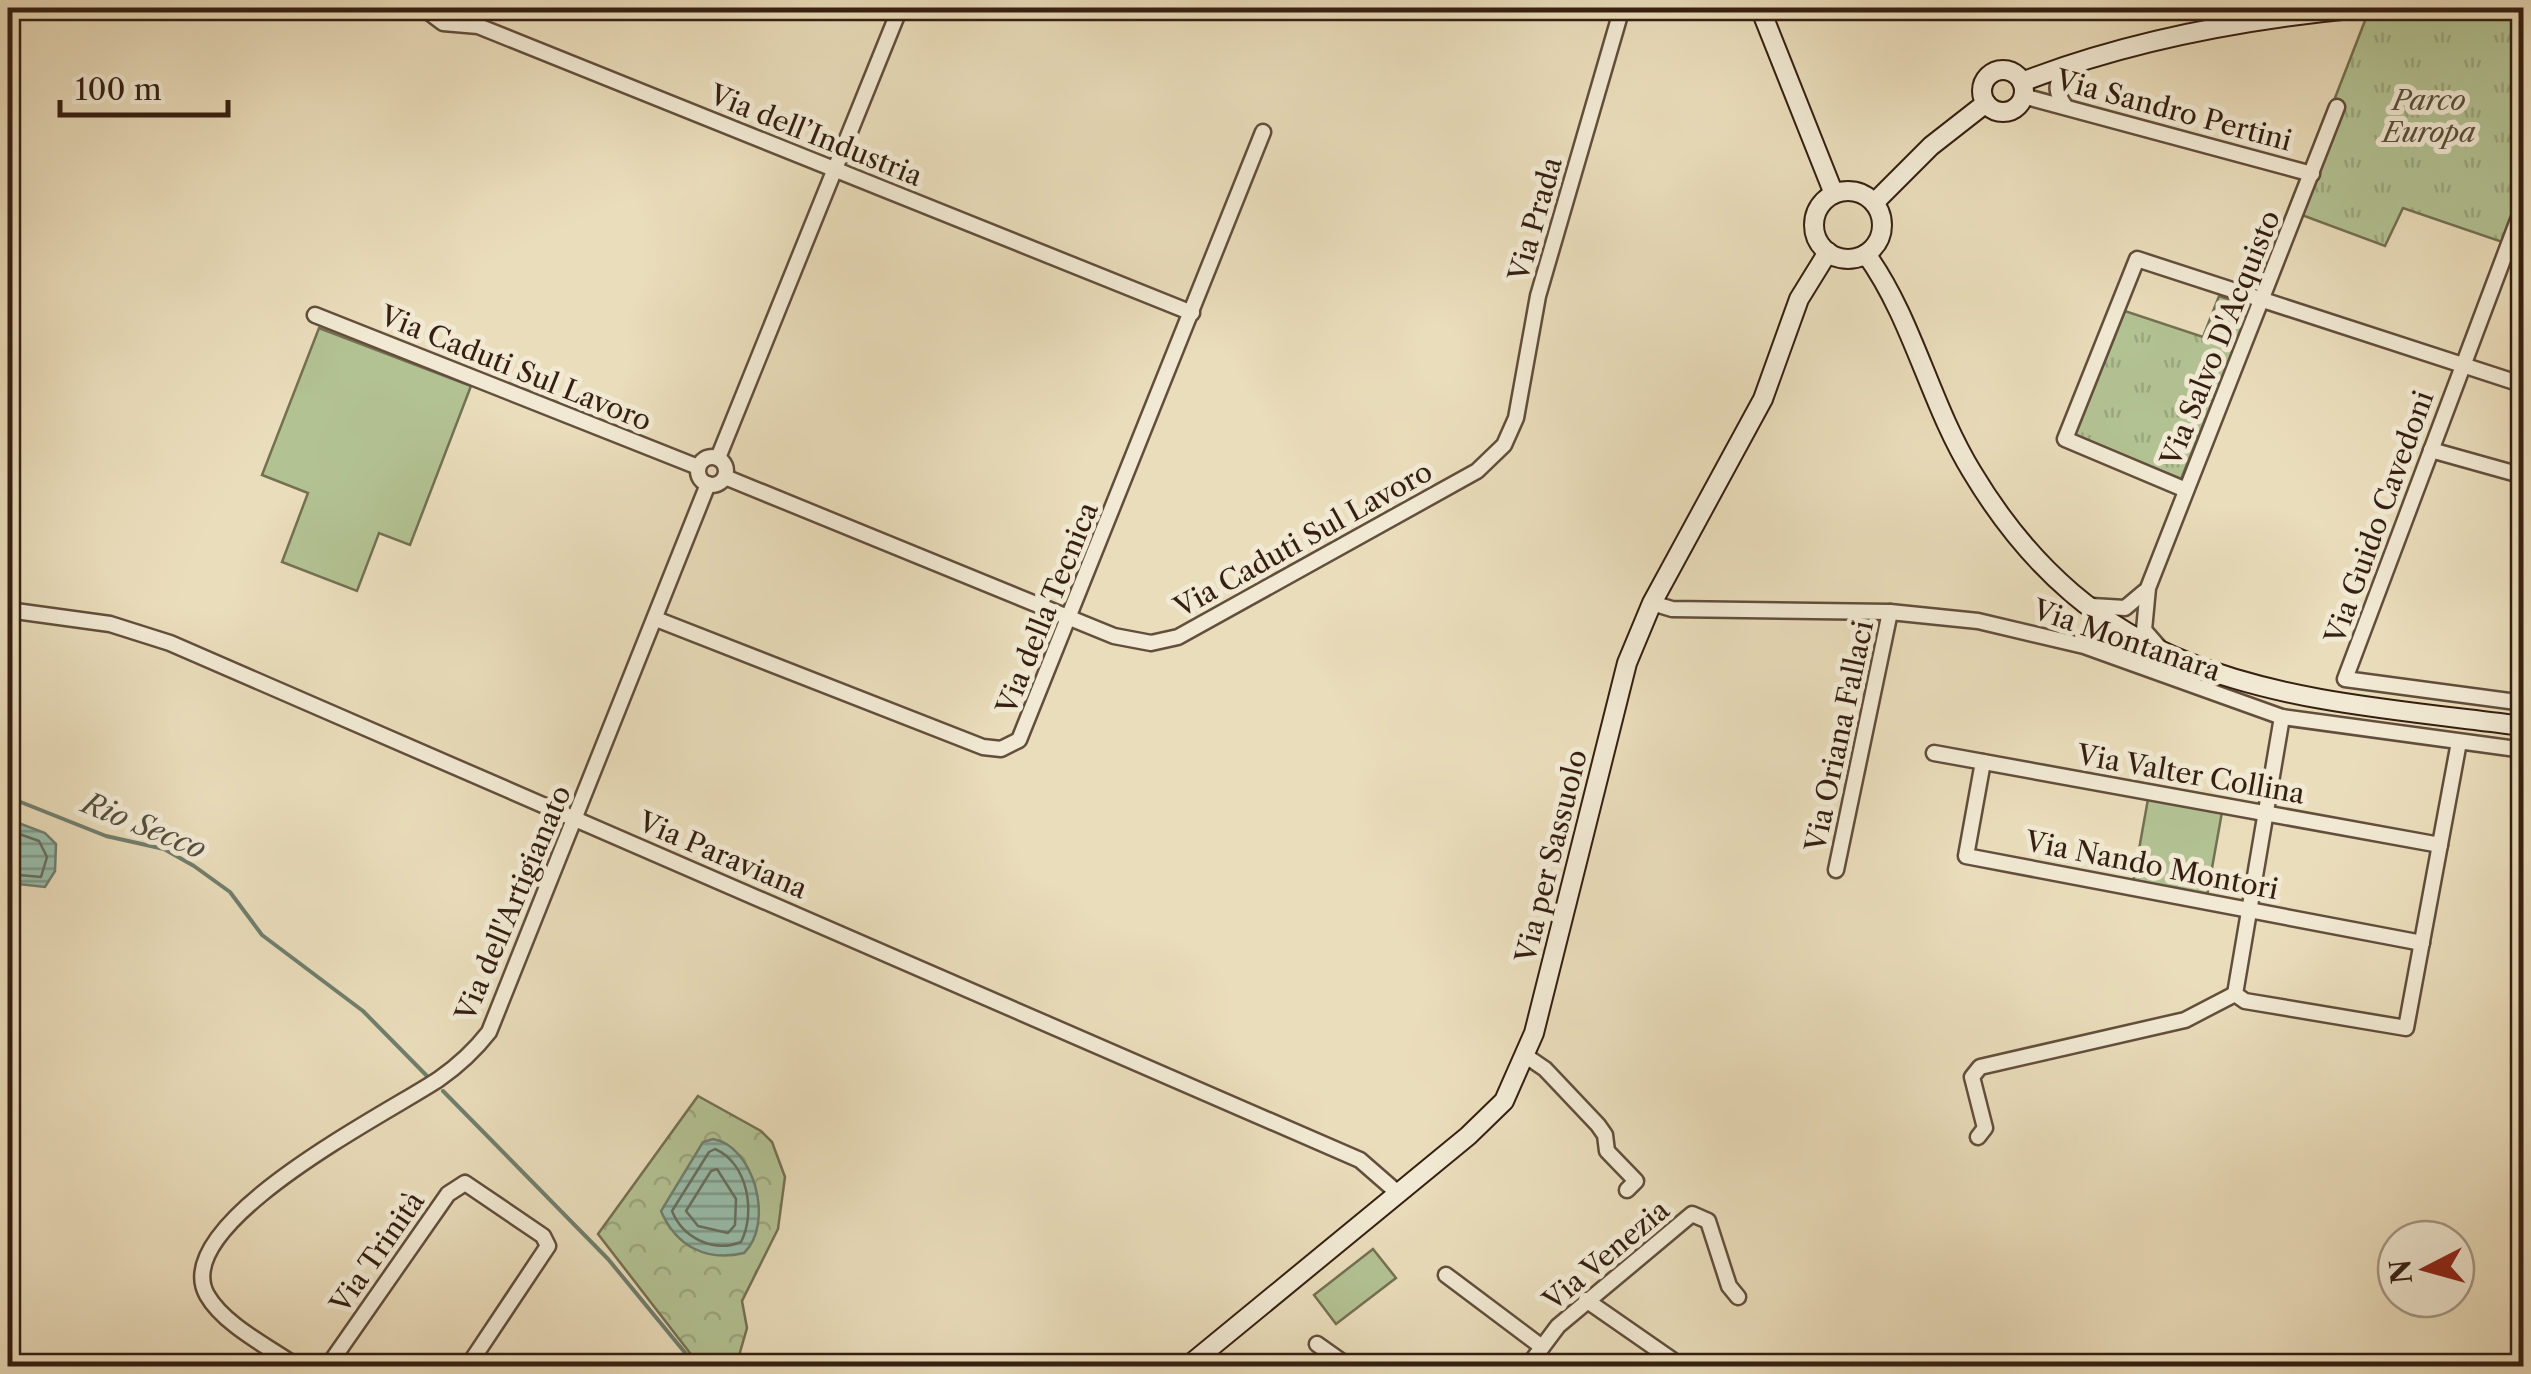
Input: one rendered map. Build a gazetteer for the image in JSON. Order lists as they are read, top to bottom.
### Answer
{
  "streets": {
    "main road": ["Via per Sassuolo"],
    "street": [
      "Via Sandro Pertini",
      "Via dell’Industria",
      "Via Prada",
      "Via Salvo D'Acquisto",
      "Via Caduti Sul Lavoro",
      "Via Guido Cavedoni",
      "Via della Tecnica",
      "Via Montanara",
      "Via Oriana Fallaci",
      "Via Valter Collina",
      "Via Paraviana",
      "Via Nando Montori",
      "Via dell'Artigianato",
      "Via Trinità",
      "Via Venezia"
    ]
  },
  "crossings": [
    ["Via Sandro Pertini", "Via Salvo D'Acquisto"],
    ["Via dell’Industria", "Via della Tecnica"],
    ["Via Prada", "Via Caduti Sul Lavoro"],
    ["Via Caduti Sul Lavoro", "Via della Tecnica"],
    ["Via Caduti Sul Lavoro", "Via dell'Artigianato"],
    ["Via della Tecnica", "Via dell'Artigianato"],
    ["Via Montanara", "Via Oriana Fallaci"],
    ["Via Montanara", "Via per Sassuolo"],
    ["Via Valter Collina", "Via Nando Montori"],
    ["Via Paraviana", "Via per Sassuolo"],
    ["Via Paraviana", "Via dell'Artigianato"]
  ],
  "water": ["Rio Secco"],
  "parks": ["Parco Europa"],
  "scale_bar": "100 m",
  "north": "left"
}
